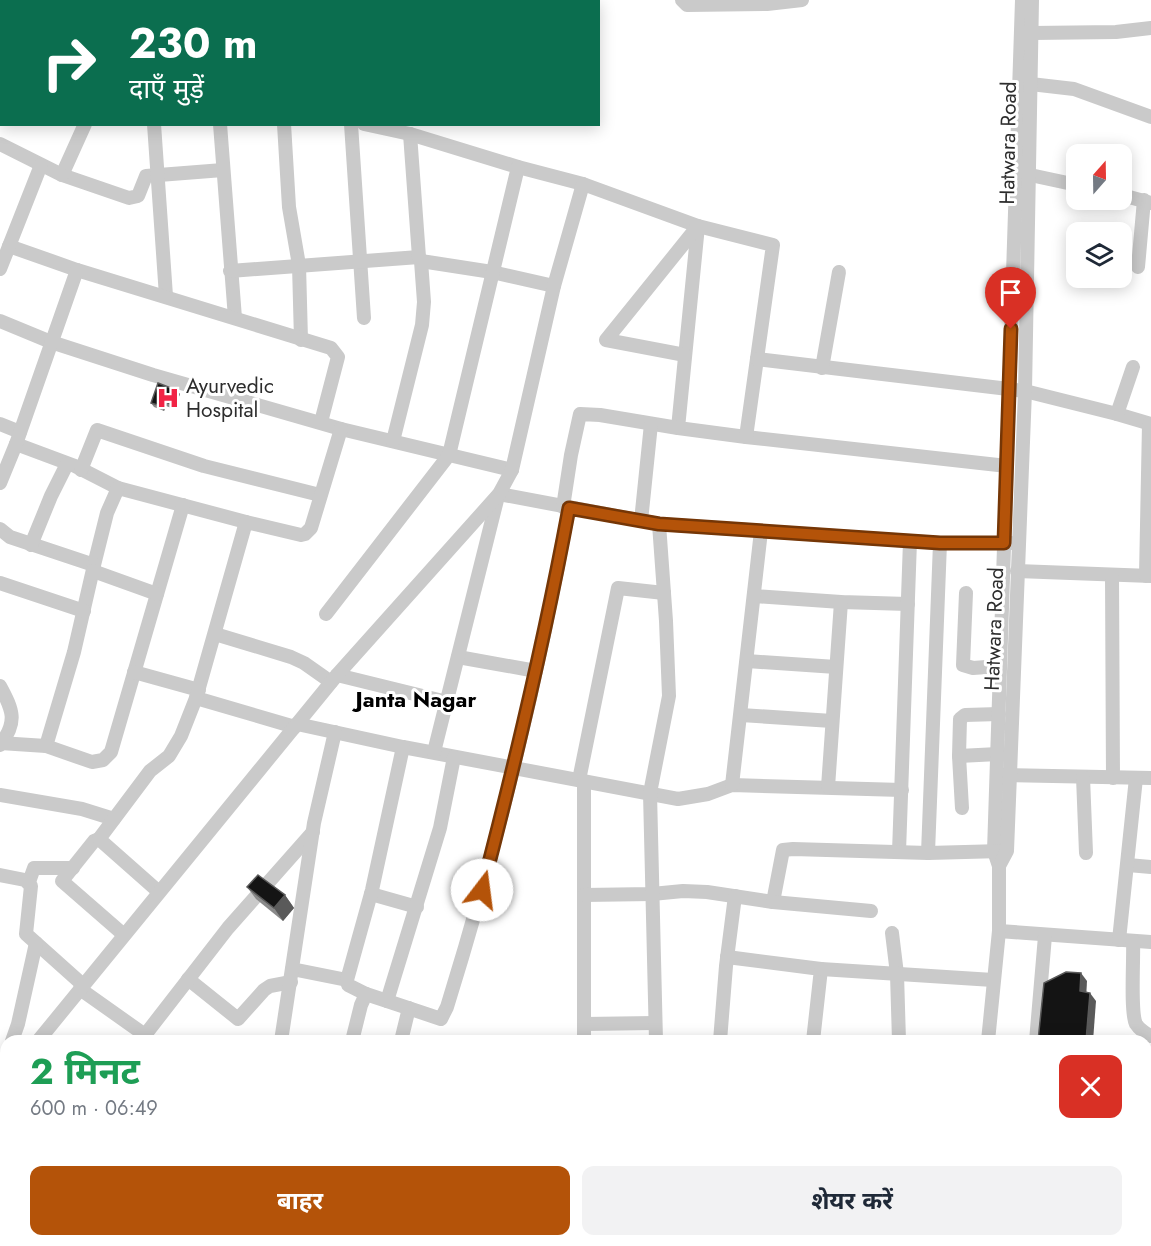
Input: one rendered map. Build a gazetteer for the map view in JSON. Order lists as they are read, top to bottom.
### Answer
{
  "streets": {
    "street": ["Hatwara Road"]
  },
  "districts": ["Janta Nagar"],
  "places": {
    "hospital": ["Ayurvedic Hospital"]
  },
  "north": "top",
  "page": {
    "turn": ["230 m", "दाएँ मुड़ें"],
    "heading": ["2 मिनट", "600 m · 06:49"],
    "buttons": ["बाहर", "शेयर करें"]
  }
}
